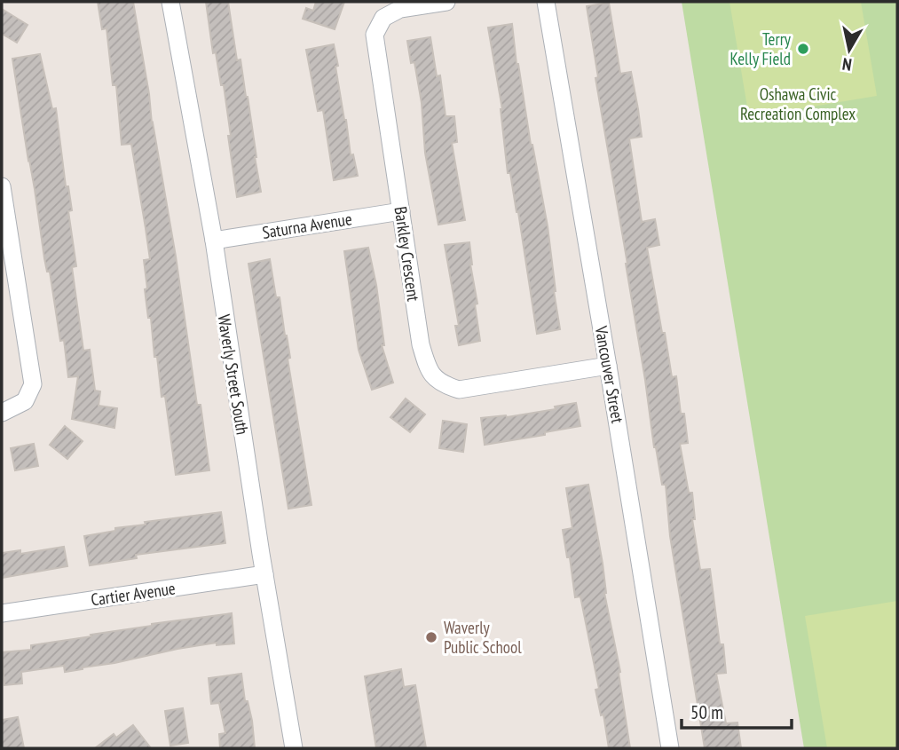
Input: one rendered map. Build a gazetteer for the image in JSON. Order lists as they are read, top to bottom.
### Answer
{
  "streets": {
    "street": [
      "Saturna Avenue",
      "Barkley Crescent",
      "Waverly Street South",
      "Vancouver Street",
      "Cartier Avenue"
    ]
  },
  "crossings": [
    ["Saturna Avenue", "Barkley Crescent"],
    ["Saturna Avenue", "Waverly Street South"],
    ["Barkley Crescent", "Vancouver Street"],
    ["Waverly Street South", "Cartier Avenue"]
  ],
  "parks": ["Oshawa Civic Recreation Complex"],
  "places": ["Terry Kelly Field", "Waverly Public School"],
  "scale_bar": "50 m",
  "north": "bottom"
}
